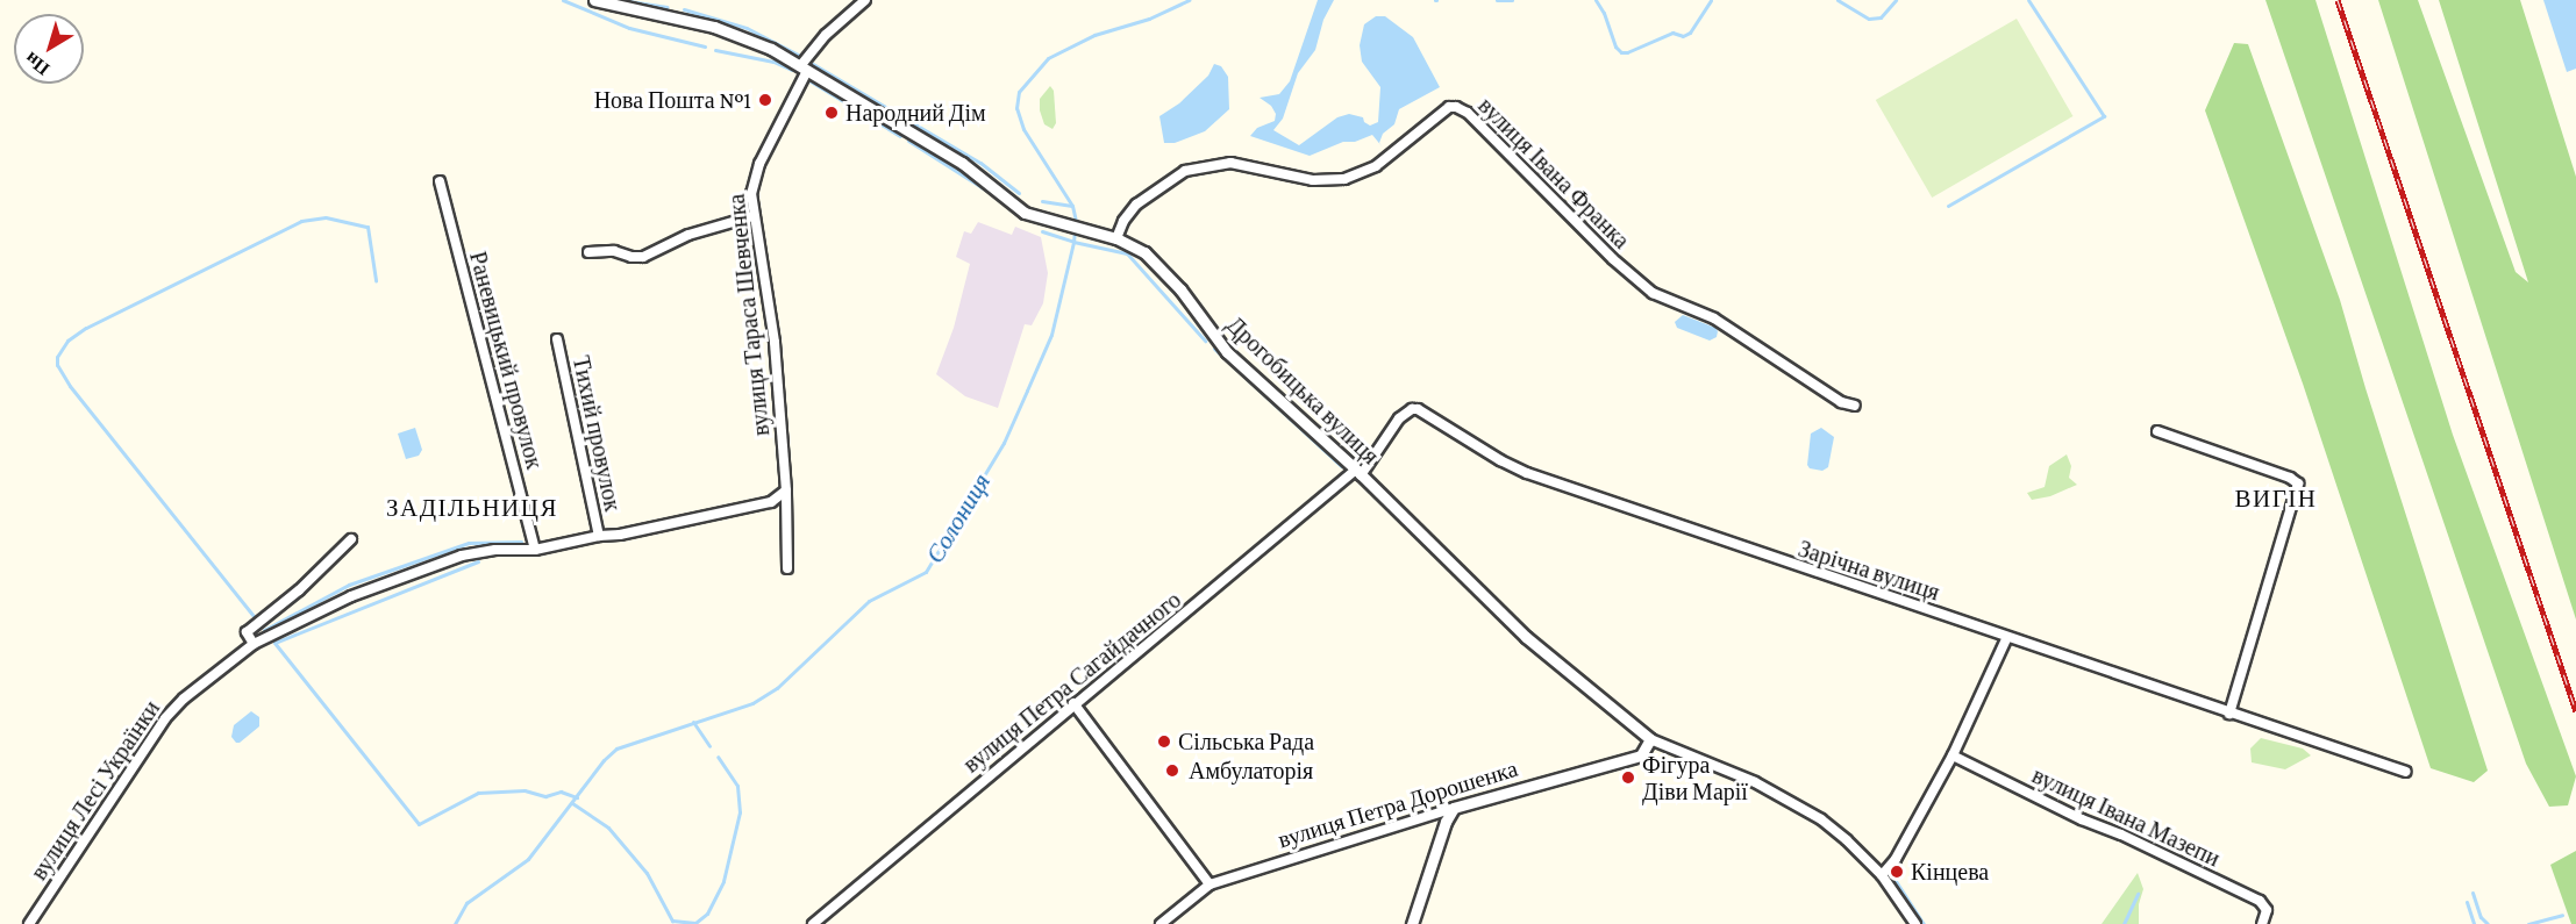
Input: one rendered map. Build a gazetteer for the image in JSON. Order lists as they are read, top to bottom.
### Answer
{
  "streets": {
    "street": [
      "вулиця Івана Франка",
      "вулиця Тараса Шевченка",
      "Раневицький провулок",
      "Дрогобицька вулиця",
      "Тихий провулок",
      "Зарічна вулиця",
      "вулиця Петра Сагайдачного",
      "вулиця Лесі Українки",
      "вулиця Петра Дорошенка",
      "вулиця Івана Мазепи"
    ]
  },
  "crossings": [
    ["вулиця Івана Франка", "Дрогобицька вулиця"],
    ["вулиця Тараса Шевченка", "Дрогобицька вулиця"],
    ["вулиця Тараса Шевченка", "вулиця Лесі Українки"],
    ["Раневицький провулок", "вулиця Лесі Українки"],
    ["Дрогобицька вулиця", "Зарічна вулиця"],
    ["Дрогобицька вулиця", "вулиця Петра Сагайдачного"],
    ["Дрогобицька вулиця", "вулиця Петра Дорошенка"],
    ["Тихий провулок", "вулиця Лесі Українки"],
    ["Зарічна вулиця", "вулиця Петра Сагайдачного"]
  ],
  "districts": ["ВИГІН", "ЗАДІЛЬНИЦЯ"],
  "water": ["Солониця"],
  "places": [
    "Нова Пошта №1",
    "Народний Дім",
    "Сільська Рада",
    "Амбулаторія",
    "Фігура Діви Марії",
    "Кінцева"
  ],
  "north": "bottom left"
}
